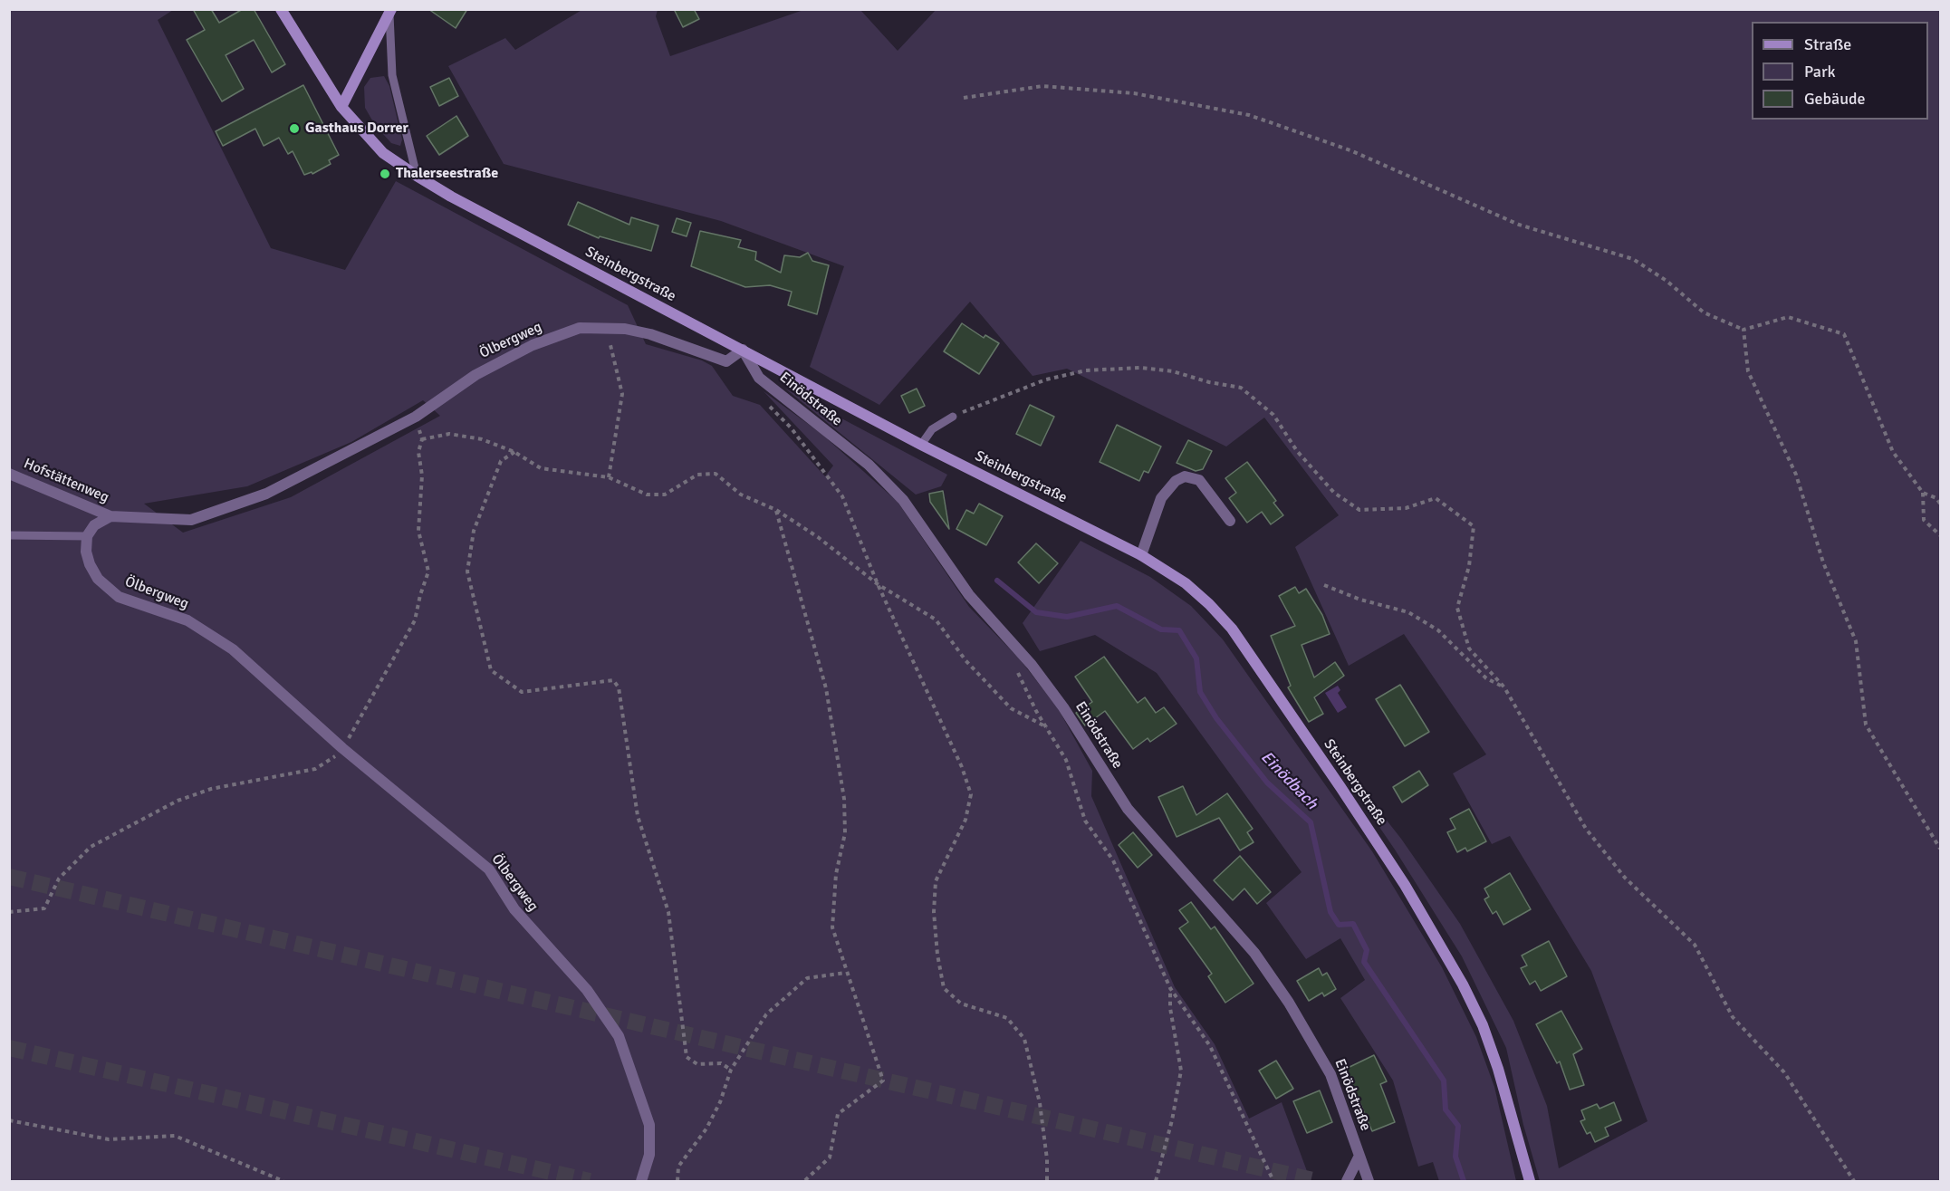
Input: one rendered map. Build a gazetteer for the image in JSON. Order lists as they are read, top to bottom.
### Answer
{
  "streets": {
    "main road": ["Steinbergstraße"],
    "street": ["Ölbergweg", "Einödstraße", "Hofstättenweg"]
  },
  "crossings": [
    ["Steinbergstraße", "Ölbergweg"],
    ["Steinbergstraße", "Einödstraße"],
    ["Ölbergweg", "Einödstraße"],
    ["Ölbergweg", "Hofstättenweg"]
  ],
  "water": ["Einödbach"],
  "places": ["Gasthaus Dorrer", "Thalerseestraße"],
  "legend": ["Straße", "Park", "Gebäude"]
}
